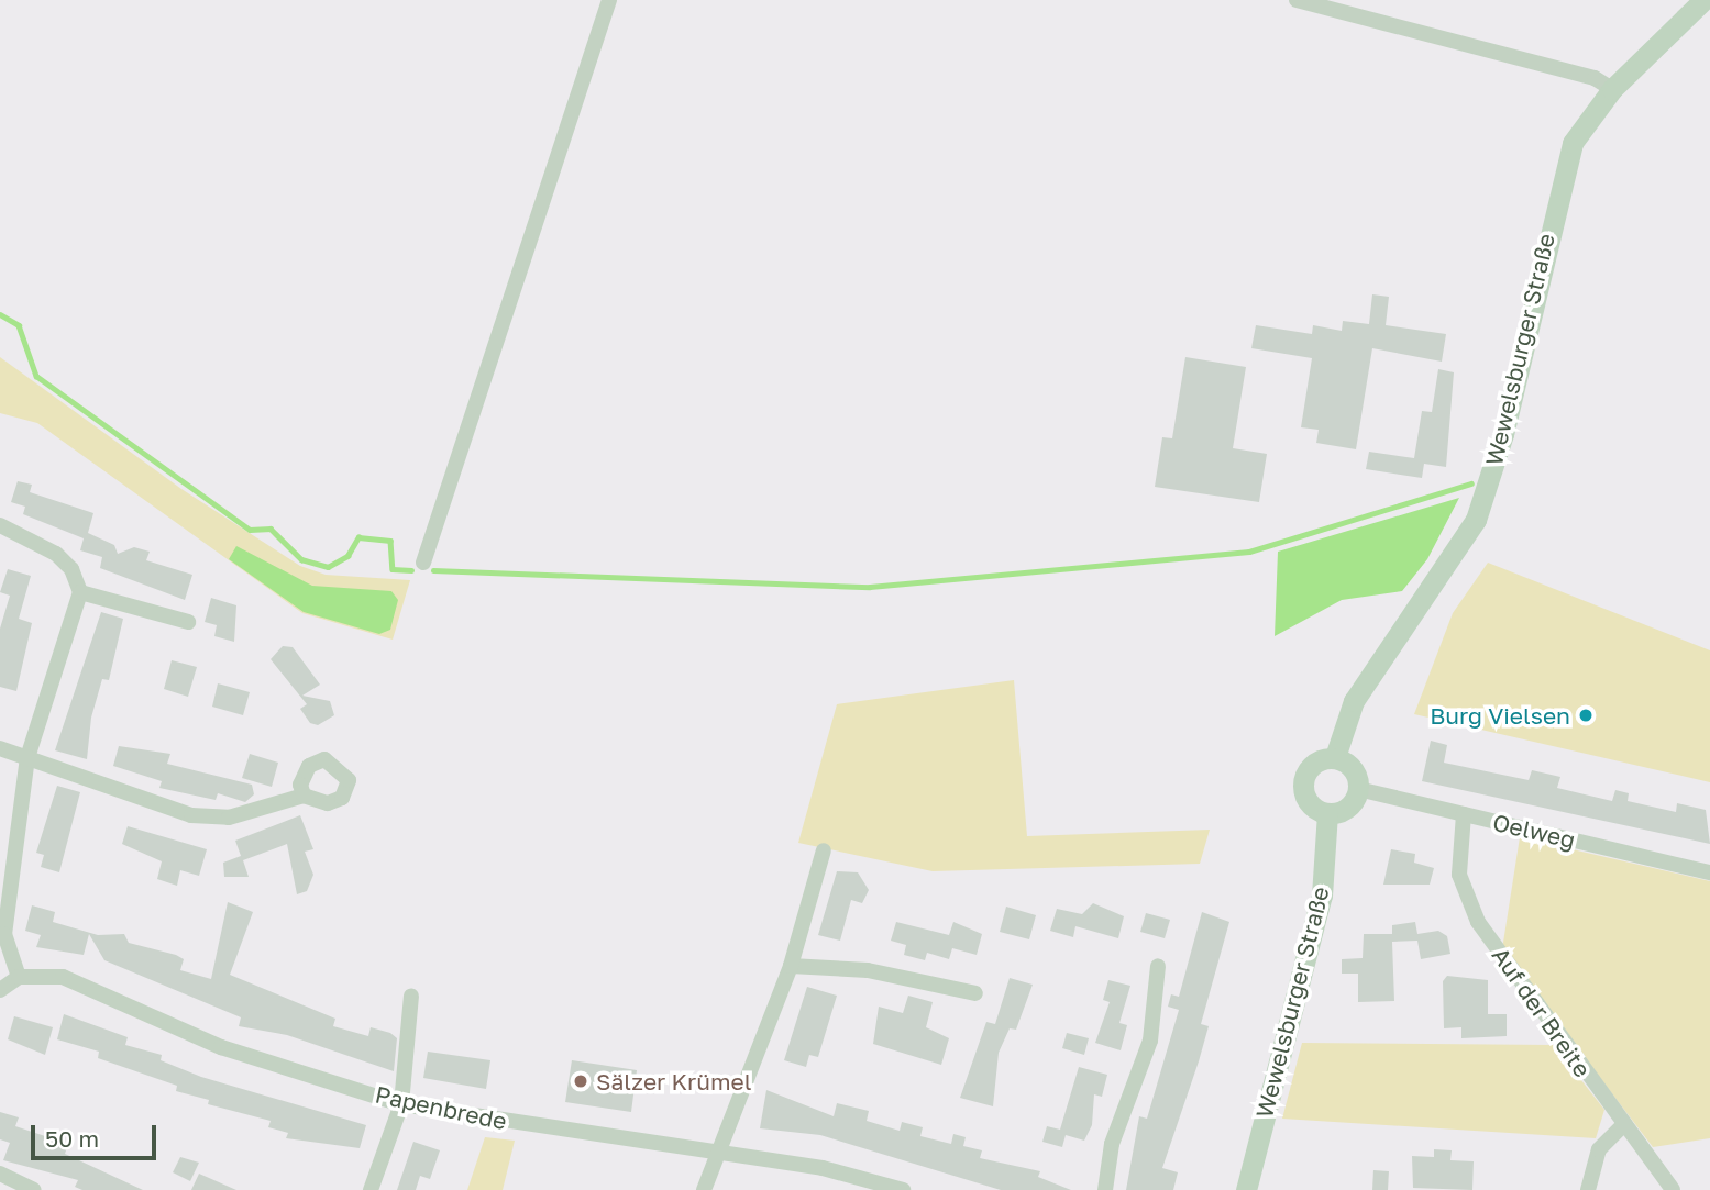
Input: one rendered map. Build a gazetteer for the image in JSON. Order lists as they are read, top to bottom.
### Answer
{
  "streets": {
    "main road": ["Wewelsburger Straße"],
    "street": ["Oelweg", "Auf der Breite", "Papenbrede"]
  },
  "crossings": [
    ["Wewelsburger Straße", "Oelweg"],
    ["Oelweg", "Auf der Breite"]
  ],
  "places": ["Burg Vielsen", "Sälzer Krümel"],
  "scale_bar": "50 m"
}
